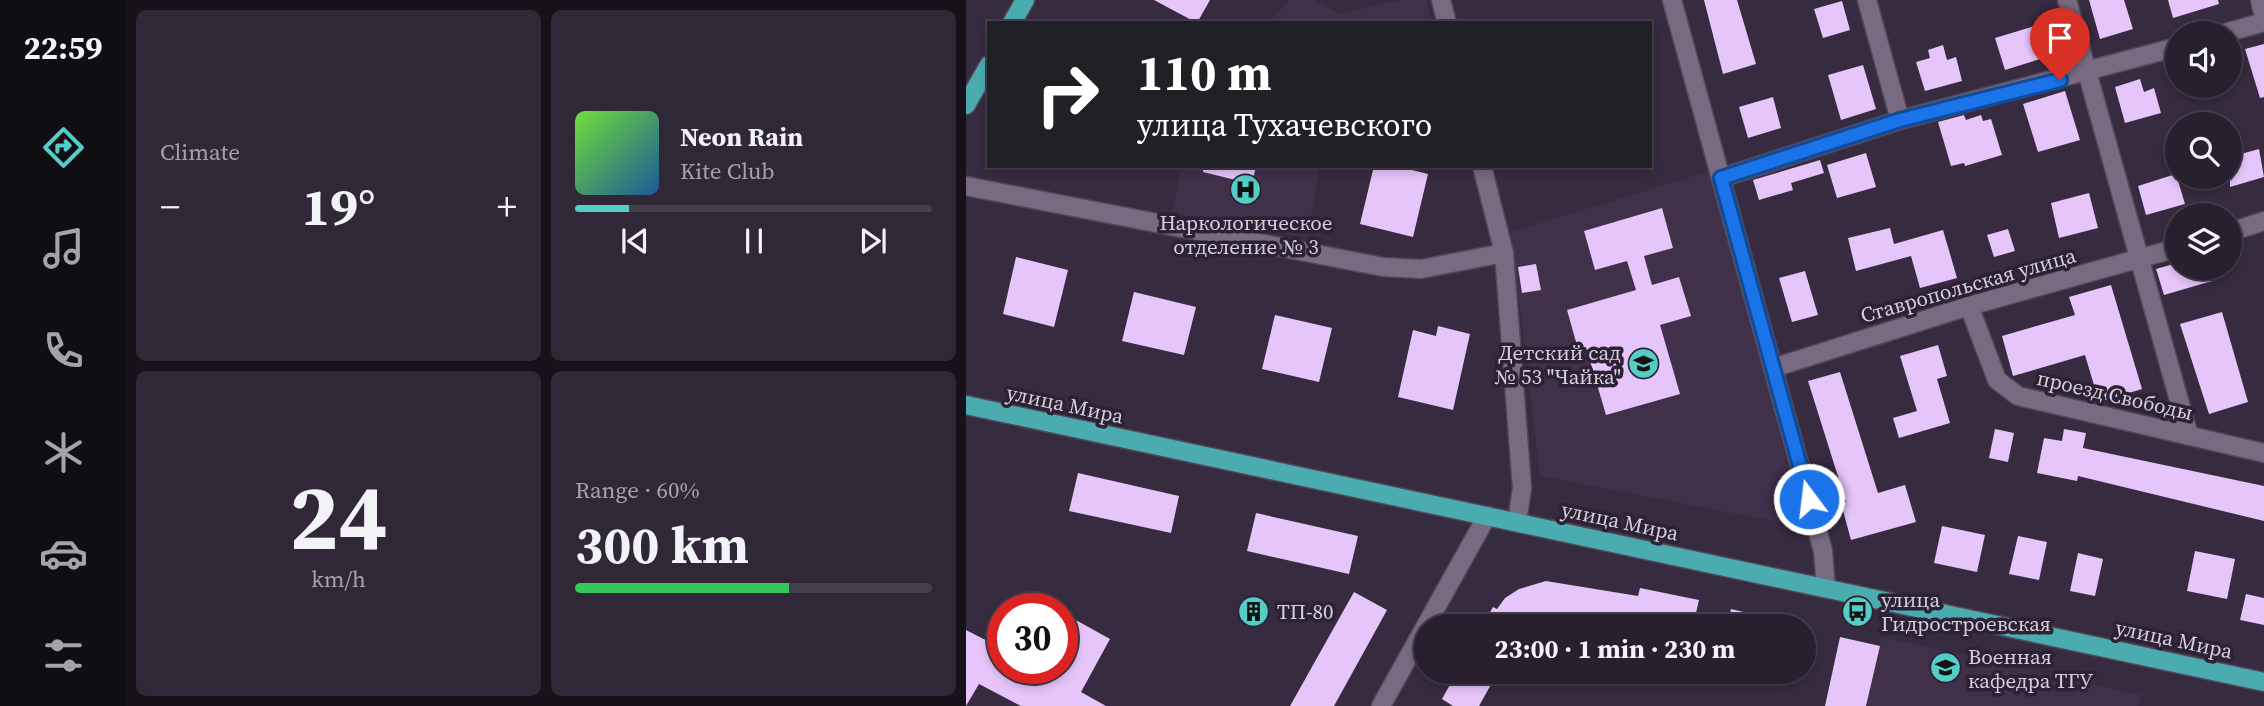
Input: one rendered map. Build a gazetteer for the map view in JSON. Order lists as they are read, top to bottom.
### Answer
{
  "streets": {
    "main road": ["улица Мира"],
    "street": ["Ставропольская улица", "проезд Свободы"]
  },
  "crossings": [
    ["Ставропольская улица", "проезд Свободы"]
  ],
  "places": {
    "hospital": ["Наркологическое отделение № 3"],
    "school or university": ["Детский сад № 53 \"Чайка\"", "Военная кафедра ТГУ"],
    "building": ["ТП-80"],
    "bus stop": ["улица Гидростроевская"]
  },
  "page": {
    "tabs": "22:59",
    "tile": [
      "Climate",
      ["24", "km/h"],
      ["Range · 60%", "300 km"]
    ],
    "turn": ["110 m", "улица Тухачевского"],
    "song": ["Neon Rain", "Kite Club"],
    "heat": ["−", "19°", "+"],
    "limit": "30",
    "trip": "23:00 · 1 min · 230 m"
  }
}
